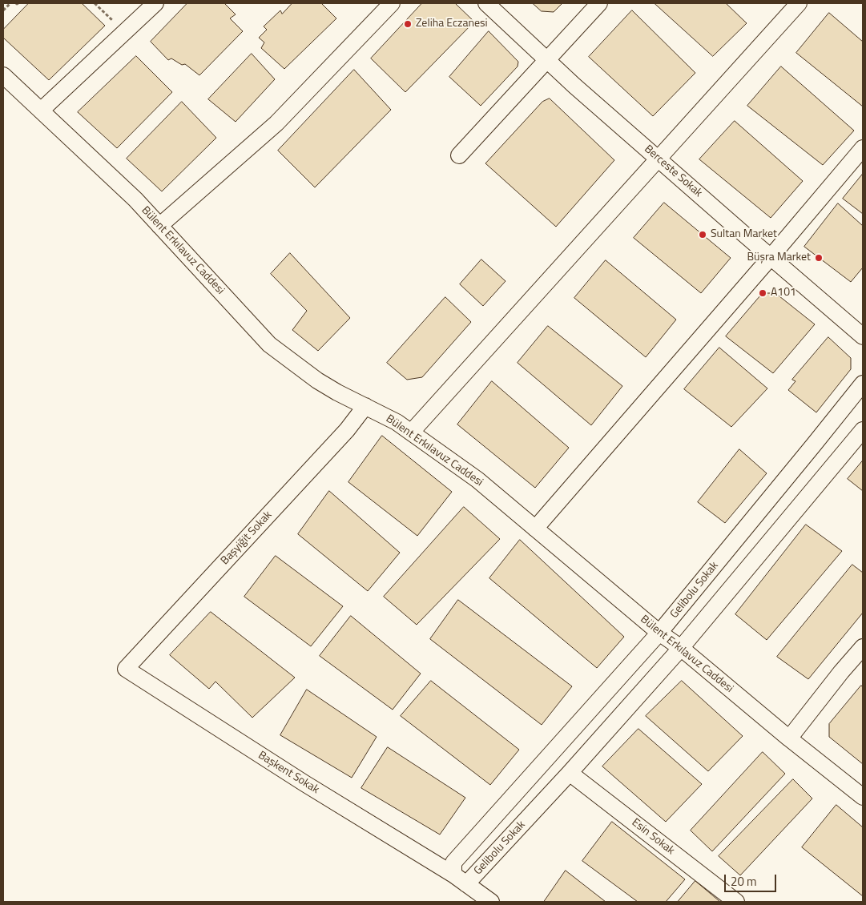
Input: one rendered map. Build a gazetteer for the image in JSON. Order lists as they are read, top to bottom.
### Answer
{
  "streets": {
    "street": [
      "Berceste Sokak",
      "Bülent Erkılavuz Caddesi",
      "Başyiğit Sokak",
      "Gelibolu Sokak",
      "Başkent Sokak",
      "Esin Sokak"
    ]
  },
  "crossings": [
    ["Bülent Erkılavuz Caddesi", "Başyiğit Sokak"],
    ["Bülent Erkılavuz Caddesi", "Gelibolu Sokak"],
    ["Başyiğit Sokak", "Başkent Sokak"],
    ["Gelibolu Sokak", "Başkent Sokak"],
    ["Gelibolu Sokak", "Esin Sokak"]
  ],
  "places": [
    "Zeliha Eczanesi",
    "Sultan Market",
    "Büşra Market",
    "A101"
  ],
  "scale_bar": "20 m"
}
